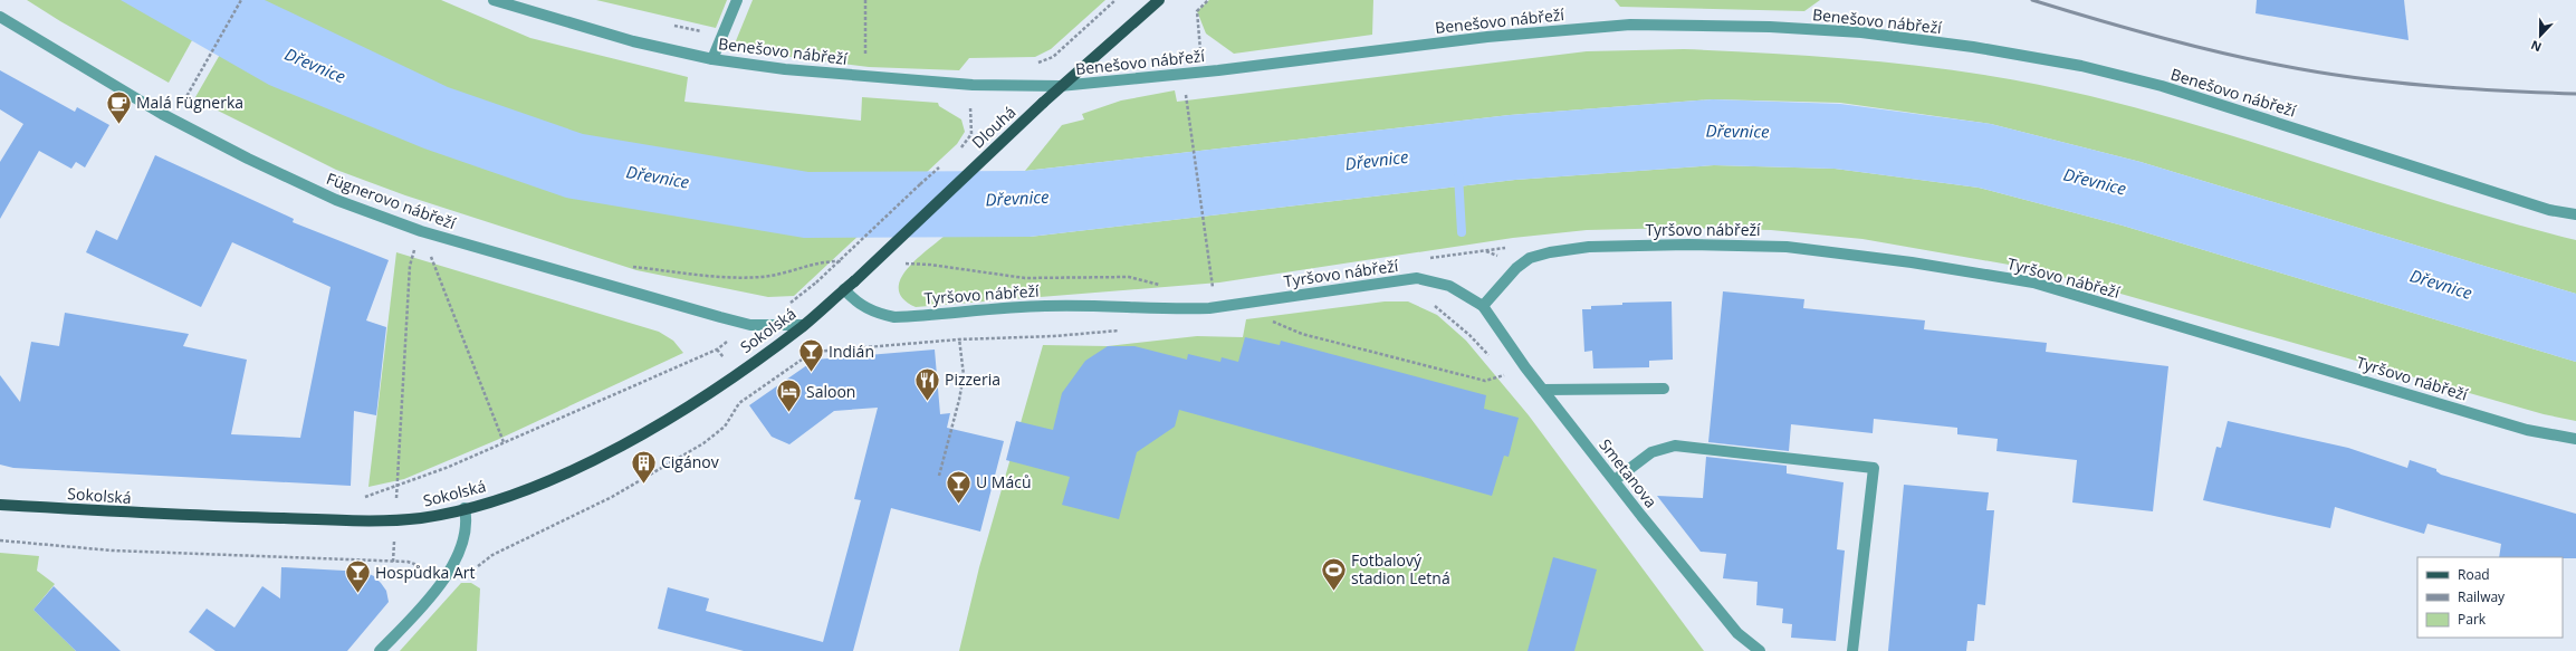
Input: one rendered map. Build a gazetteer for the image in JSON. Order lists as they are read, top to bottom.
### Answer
{
  "streets": {
    "main road": ["Dlouhá", "Sokolská"],
    "street": [
      "Benešovo nábřeží",
      "Fügnerovo nábřeží",
      "Tyršovo nábřeží",
      "Smetanova"
    ]
  },
  "crossings": [
    ["Benešovo nábřeží", "Dlouhá"],
    ["Dlouhá", "Sokolská"],
    ["Fügnerovo nábřeží", "Sokolská"],
    ["Tyršovo nábřeží", "Sokolská"],
    ["Tyršovo nábřeží", "Smetanova"]
  ],
  "water": ["Dřevnice"],
  "places": {
    "cafe": ["Malá Fügnerka"],
    "bar": ["Indián", "U Máců", "Hospůdka Art"],
    "restaurant": ["Pizzeria"],
    "hotel": ["Saloon"],
    "building": ["Cigánov"],
    "sports": ["Fotbalový stadion Letná"]
  },
  "legend": ["Road", "Railway", "Park"],
  "north": "bottom"
}
